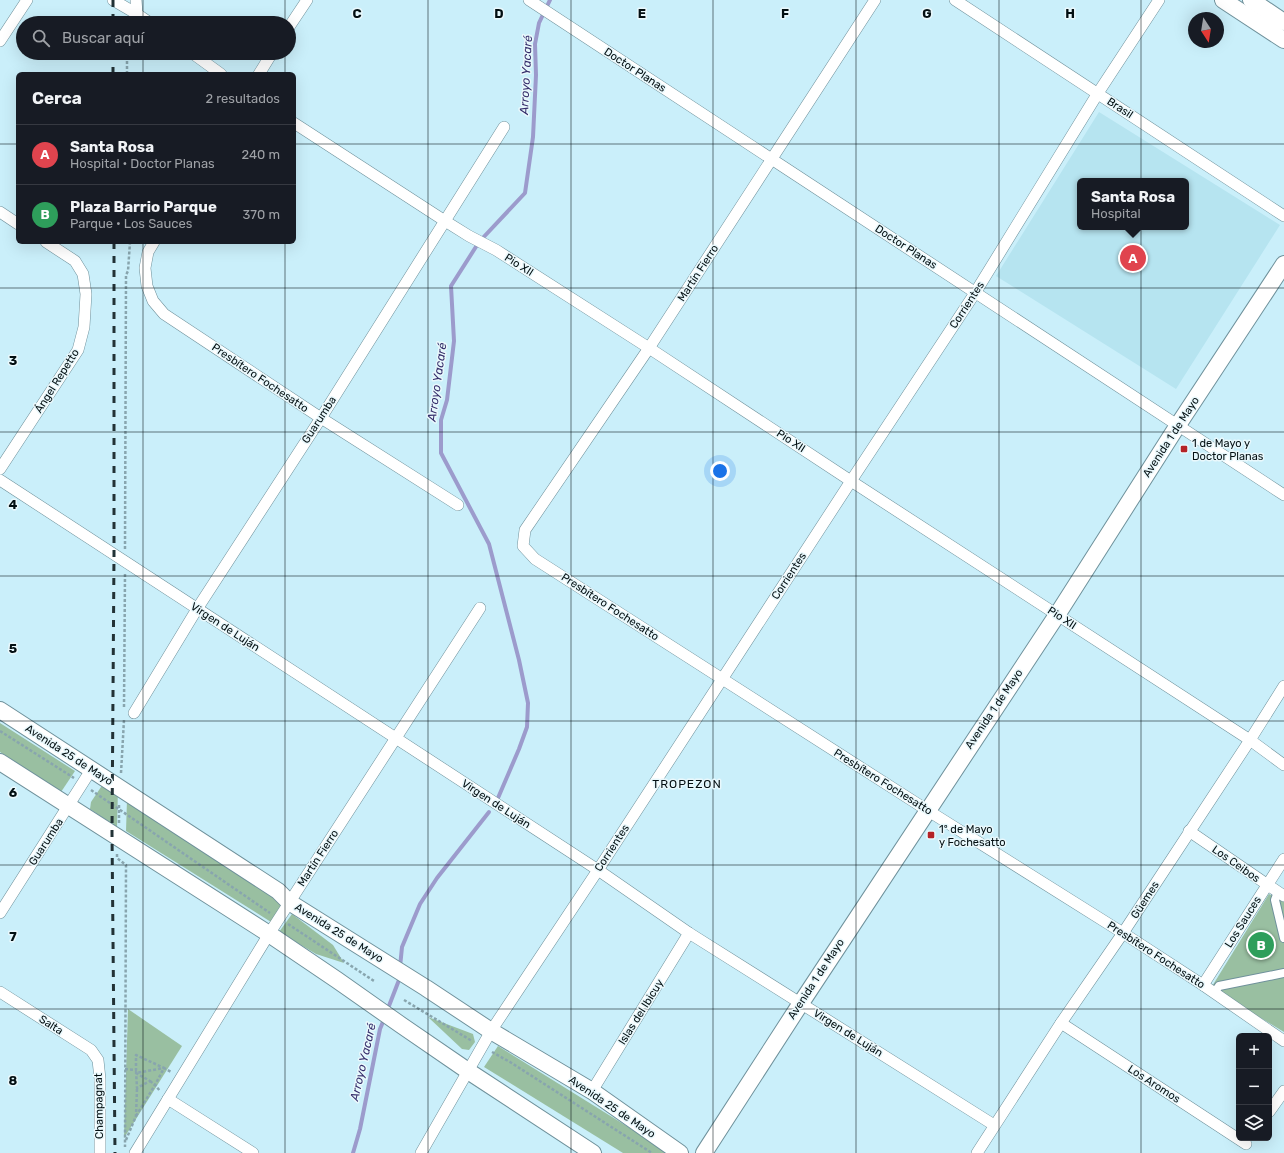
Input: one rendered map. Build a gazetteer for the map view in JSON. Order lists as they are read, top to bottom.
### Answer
{
  "streets": {
    "main road": ["Avenida 1 de Mayo", "Avenida 25 de Mayo"],
    "street": [
      "Doctor Planas",
      "Brasil",
      "Pio XII",
      "Martín Fierro",
      "Corrientes",
      "Presbítero Fochesatto",
      "Ángel Repetto",
      "Guarumba",
      "Virgen de Luján",
      "Los Ceibos",
      "Güemes",
      "Los Sauces",
      "Islas del Ibicuy",
      "Salta",
      "Los Aromos",
      "Champagnat"
    ]
  },
  "crossings": [
    ["Doctor Planas", "Martín Fierro"],
    ["Doctor Planas", "Corrientes"],
    ["Doctor Planas", "Avenida 1 de Mayo"],
    ["Brasil", "Corrientes"],
    ["Pio XII", "Martín Fierro"],
    ["Pio XII", "Corrientes"],
    ["Pio XII", "Guarumba"],
    ["Pio XII", "Avenida 1 de Mayo"],
    ["Pio XII", "Güemes"],
    ["Martín Fierro", "Presbítero Fochesatto"],
    ["Martín Fierro", "Virgen de Luján"],
    ["Martín Fierro", "Avenida 25 de Mayo"],
    ["Corrientes", "Presbítero Fochesatto"],
    ["Corrientes", "Virgen de Luján"],
    ["Corrientes", "Avenida 25 de Mayo"],
    ["Presbítero Fochesatto", "Guarumba"],
    ["Presbítero Fochesatto", "Avenida 1 de Mayo"],
    ["Presbítero Fochesatto", "Güemes"],
    ["Presbítero Fochesatto", "Los Sauces"],
    ["Guarumba", "Virgen de Luján"],
    ["Guarumba", "Avenida 25 de Mayo"],
    ["Avenida 1 de Mayo", "Virgen de Luján"],
    ["Virgen de Luján", "Güemes"],
    ["Virgen de Luján", "Islas del Ibicuy"],
    ["Avenida 25 de Mayo", "Islas del Ibicuy"],
    ["Los Ceibos", "Güemes"],
    ["Los Ceibos", "Los Sauces"],
    ["Güemes", "Los Aromos"],
    ["Salta", "Champagnat"]
  ],
  "districts": ["TROPEZON"],
  "water": ["Arroyo Yacaré"],
  "places": {
    "transit": ["1 de Mayo y Doctor Planas", "1º de Mayo y Fochesatto"]
  },
  "north": "bottom",
  "page": {
    "search": "Buscar aquí",
    "heading": ["Cerca", "2 resultados"],
    "list": [
      {
        "mark": "A",
        "name": "Santa Rosa",
        "note": "Hospital · Doctor Planas",
        "value": "240 m"
      },
      {
        "mark": "B",
        "name": "Plaza Barrio Parque",
        "note": "Parque · Los Sauces",
        "value": "370 m"
      }
    ],
    "popup": ["Santa Rosa", "Hospital"],
    "pins": ["A", "B"],
    "map_buttons": ["+", "−"]
  },
  "grid": {
    "columns": [
      "C",
      "D",
      "E",
      "F",
      "G",
      "H"
    ],
    "rows": [
      "3",
      "4",
      "5",
      "6",
      "7",
      "8"
    ]
  }
}
